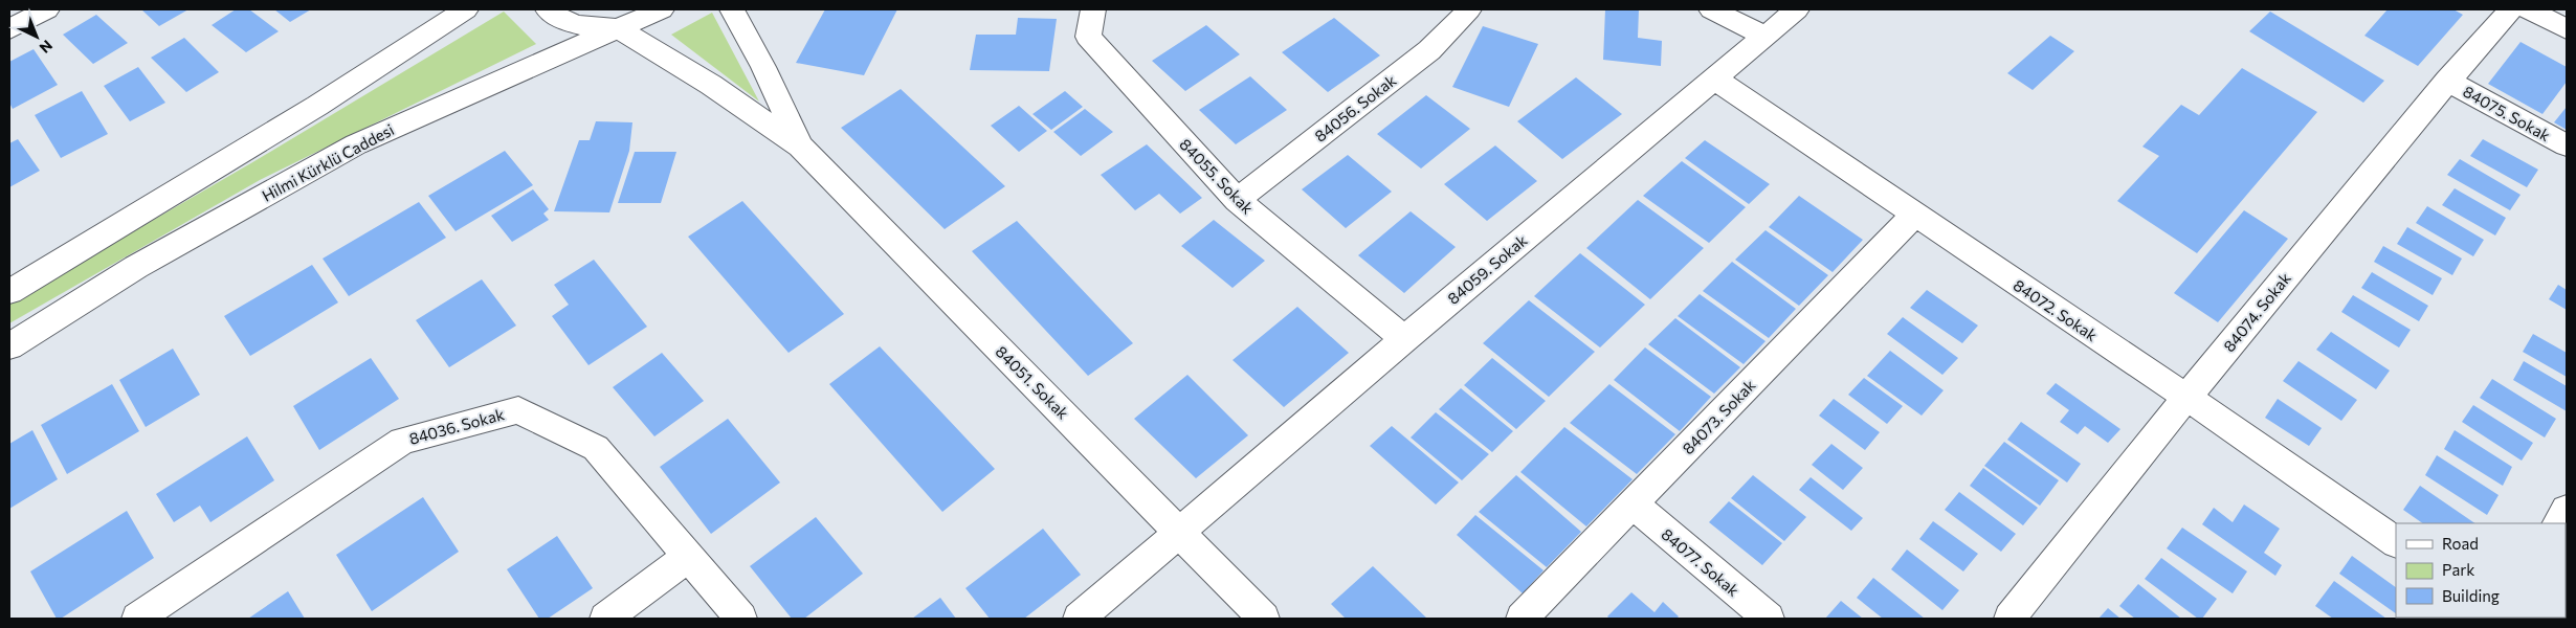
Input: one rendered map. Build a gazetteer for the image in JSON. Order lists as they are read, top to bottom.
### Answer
{
  "streets": {
    "street": [
      "84056. Sokak",
      "84075. Sokak",
      "Hilmi Kürklü Caddesi",
      "84055. Sokak",
      "84059. Sokak",
      "84072. Sokak",
      "84074. Sokak",
      "84051. Sokak",
      "84073. Sokak",
      "84036. Sokak",
      "84077. Sokak"
    ]
  },
  "crossings": [
    ["84056. Sokak", "84055. Sokak"],
    ["84075. Sokak", "84074. Sokak"],
    ["84055. Sokak", "84059. Sokak"],
    ["84059. Sokak", "84072. Sokak"],
    ["84059. Sokak", "84051. Sokak"],
    ["84072. Sokak", "84074. Sokak"],
    ["84072. Sokak", "84073. Sokak"],
    ["84073. Sokak", "84077. Sokak"]
  ],
  "legend": ["Road", "Park", "Building"],
  "north": "bottom right"
}
